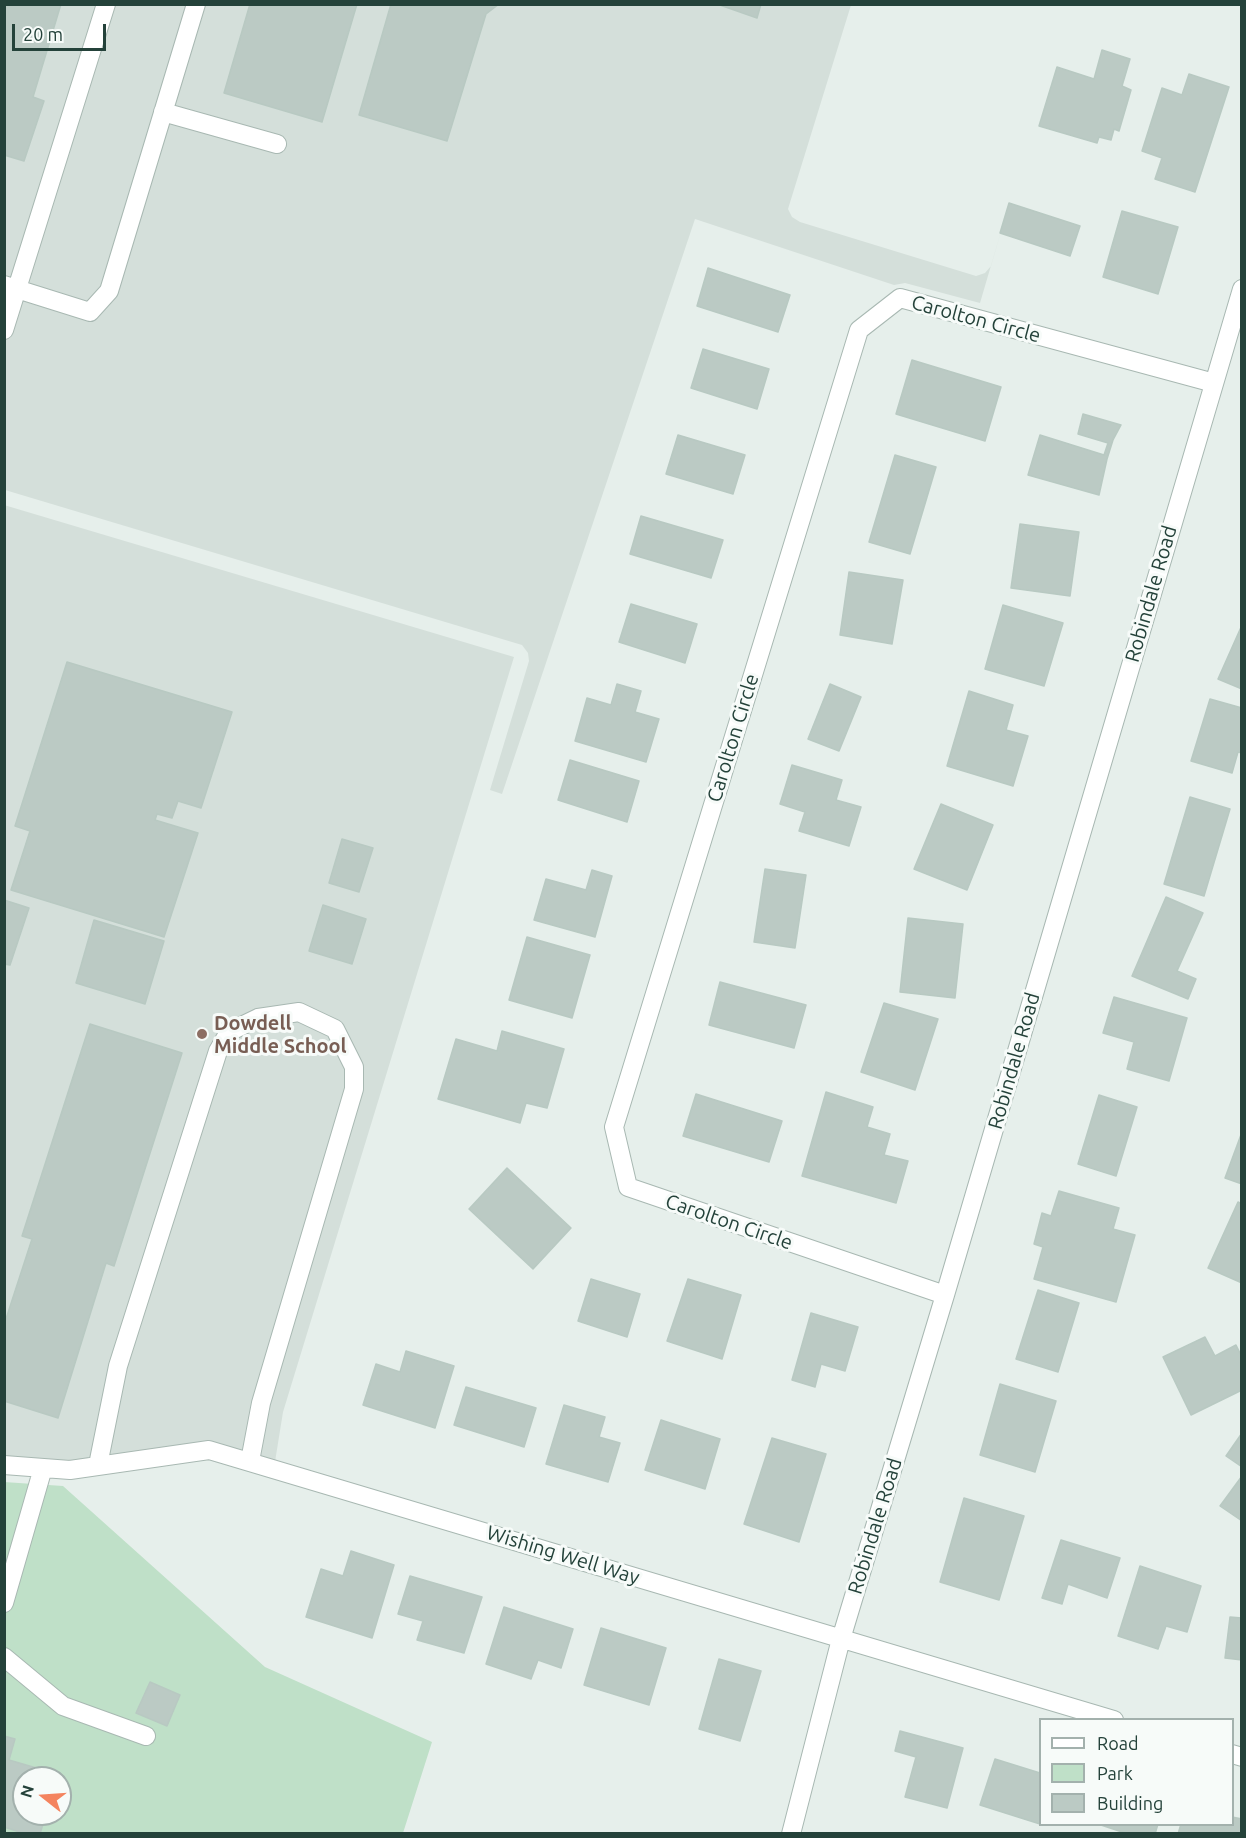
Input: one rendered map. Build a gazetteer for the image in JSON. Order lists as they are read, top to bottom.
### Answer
{
  "streets": {
    "street": ["Carolton Circle", "Robindale Road", "Wishing Well Way"]
  },
  "crossings": [
    ["Carolton Circle", "Robindale Road"],
    ["Robindale Road", "Wishing Well Way"]
  ],
  "places": ["Dowdell Middle School"],
  "legend": ["Road", "Park", "Building"],
  "scale_bar": "20 m",
  "north": "left"
}
